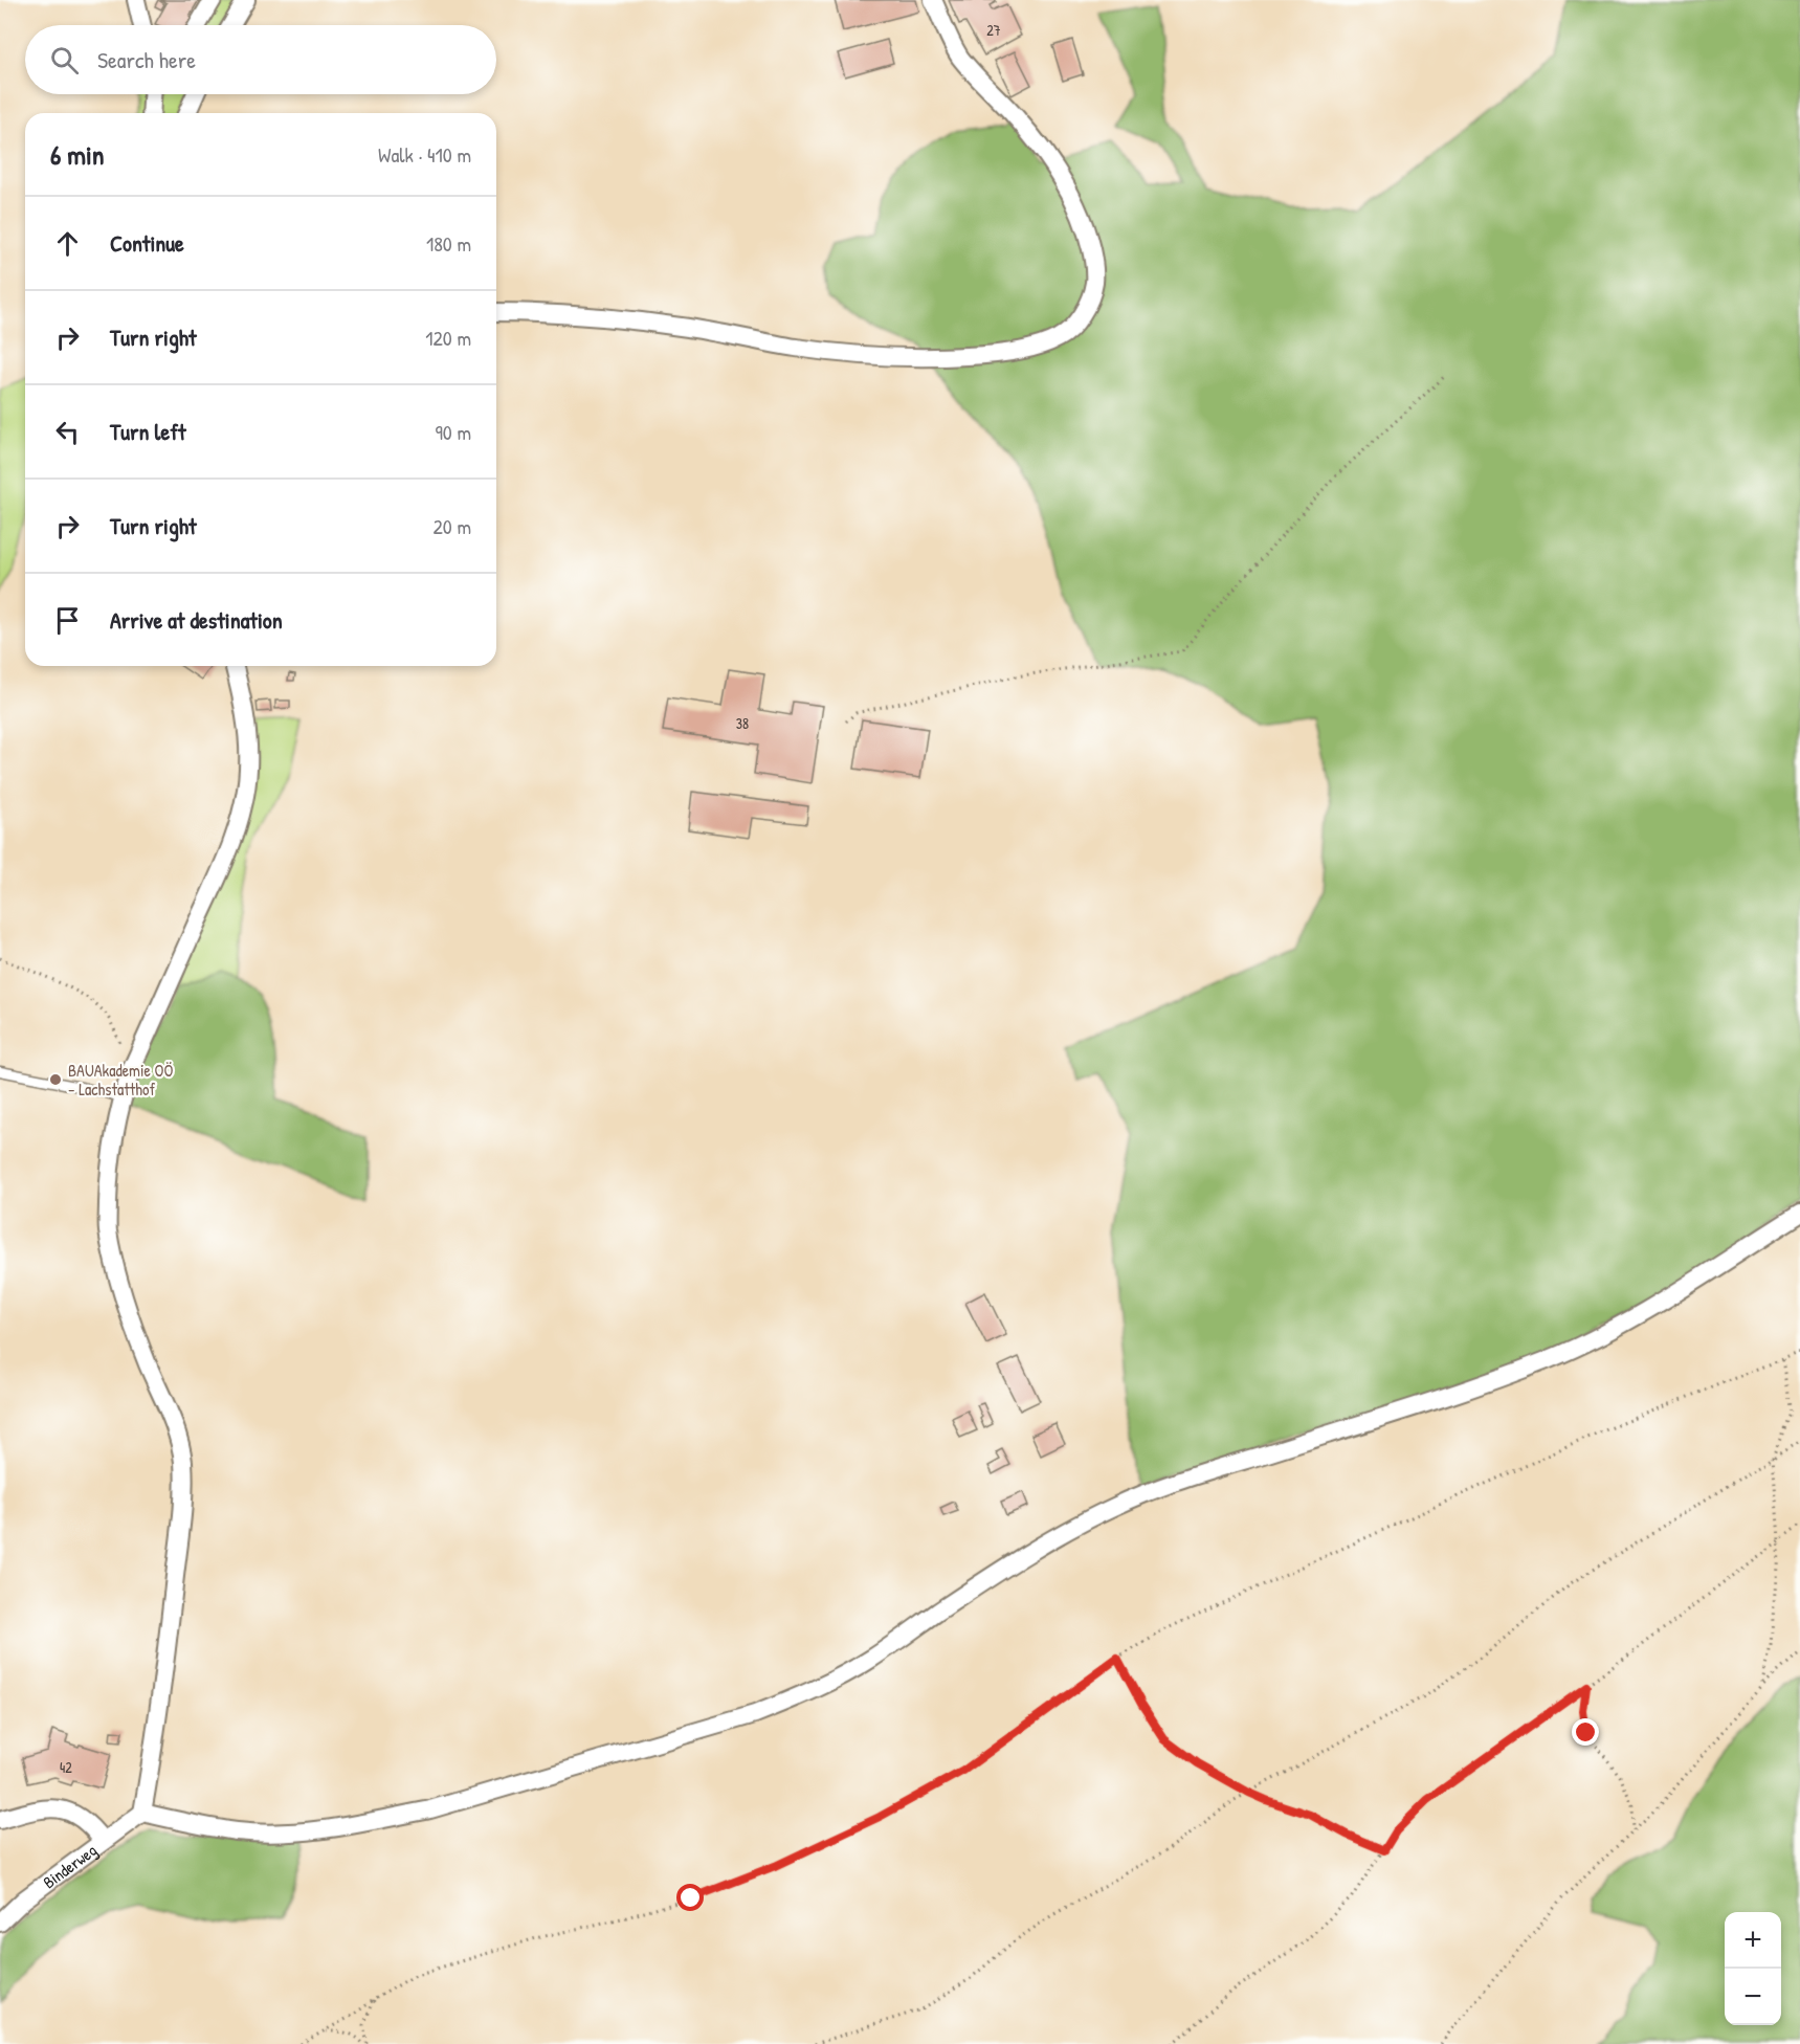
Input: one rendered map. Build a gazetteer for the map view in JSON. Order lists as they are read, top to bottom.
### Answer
{
  "streets": {
    "street": ["Binderweg"]
  },
  "places": ["BAUAkademie OÖ - Lachstatthof"],
  "house_numbers": ["27", "38", "42"],
  "page": {
    "search": "Search here",
    "heading": ["6 min", "Walk · 410 m"],
    "list": [
      ["Continue", "180 m"],
      ["Turn right", "120 m"],
      ["Turn left", "90 m"],
      ["Turn right", "20 m"],
      "Arrive at destination"
    ],
    "map_buttons": ["+", "−"]
  }
}
